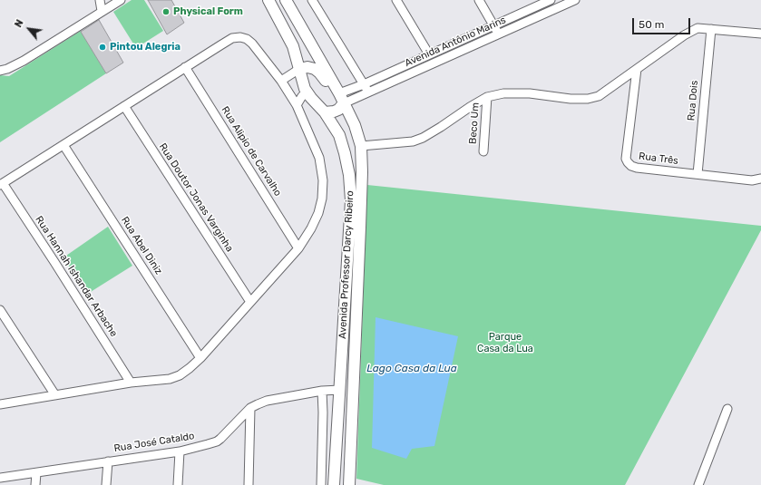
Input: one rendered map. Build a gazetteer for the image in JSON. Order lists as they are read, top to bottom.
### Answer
{
  "streets": {
    "main road": ["Avenida Professor Darcy Ribeiro"],
    "street": [
      "Avenida Antônio Marins",
      "Rua Dois",
      "Beco Um",
      "Rua Alipio de Carvalho",
      "Rua Três",
      "Rua Doutor Jonas Varginha",
      "Rua Abel Diniz",
      "Rua Hannah Ishandar Arbache",
      "Rua José Cataldo"
    ]
  },
  "crossings": [
    ["Avenida Antônio Marins", "Avenida Professor Darcy Ribeiro"],
    ["Rua Dois", "Rua Três"],
    ["Avenida Professor Darcy Ribeiro", "Rua José Cataldo"]
  ],
  "water": ["Lago Casa da Lua"],
  "parks": ["Parque Casa da Lua"],
  "places": ["Physical Form", "Pintou Alegria"],
  "scale_bar": "50 m",
  "north": "top left"
}
